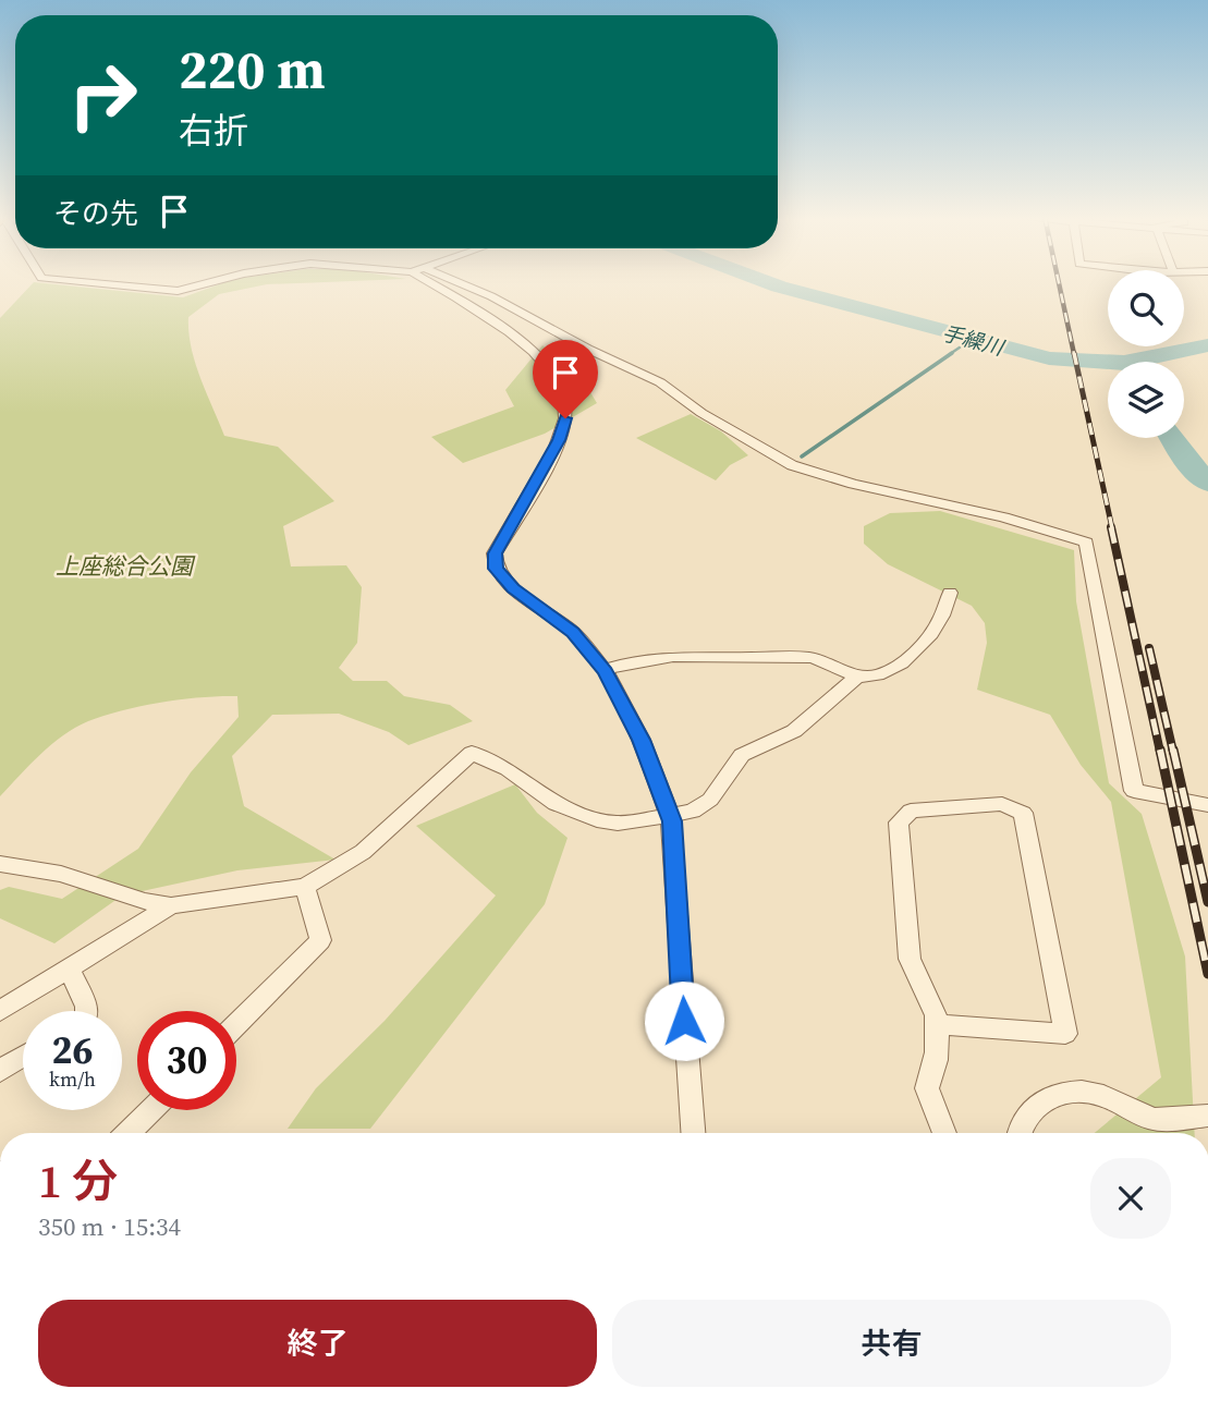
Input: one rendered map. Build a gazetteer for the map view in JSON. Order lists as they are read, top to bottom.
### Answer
{
  "water": ["手繰川"],
  "parks": ["上座総合公園"],
  "page": {
    "turn": ["220 m", "右折"],
    "then": "その先",
    "speed": "26 km/h",
    "limit": "30",
    "heading": ["1 分", "350 m · 15:34"],
    "buttons": ["終了", "共有"]
  }
}
